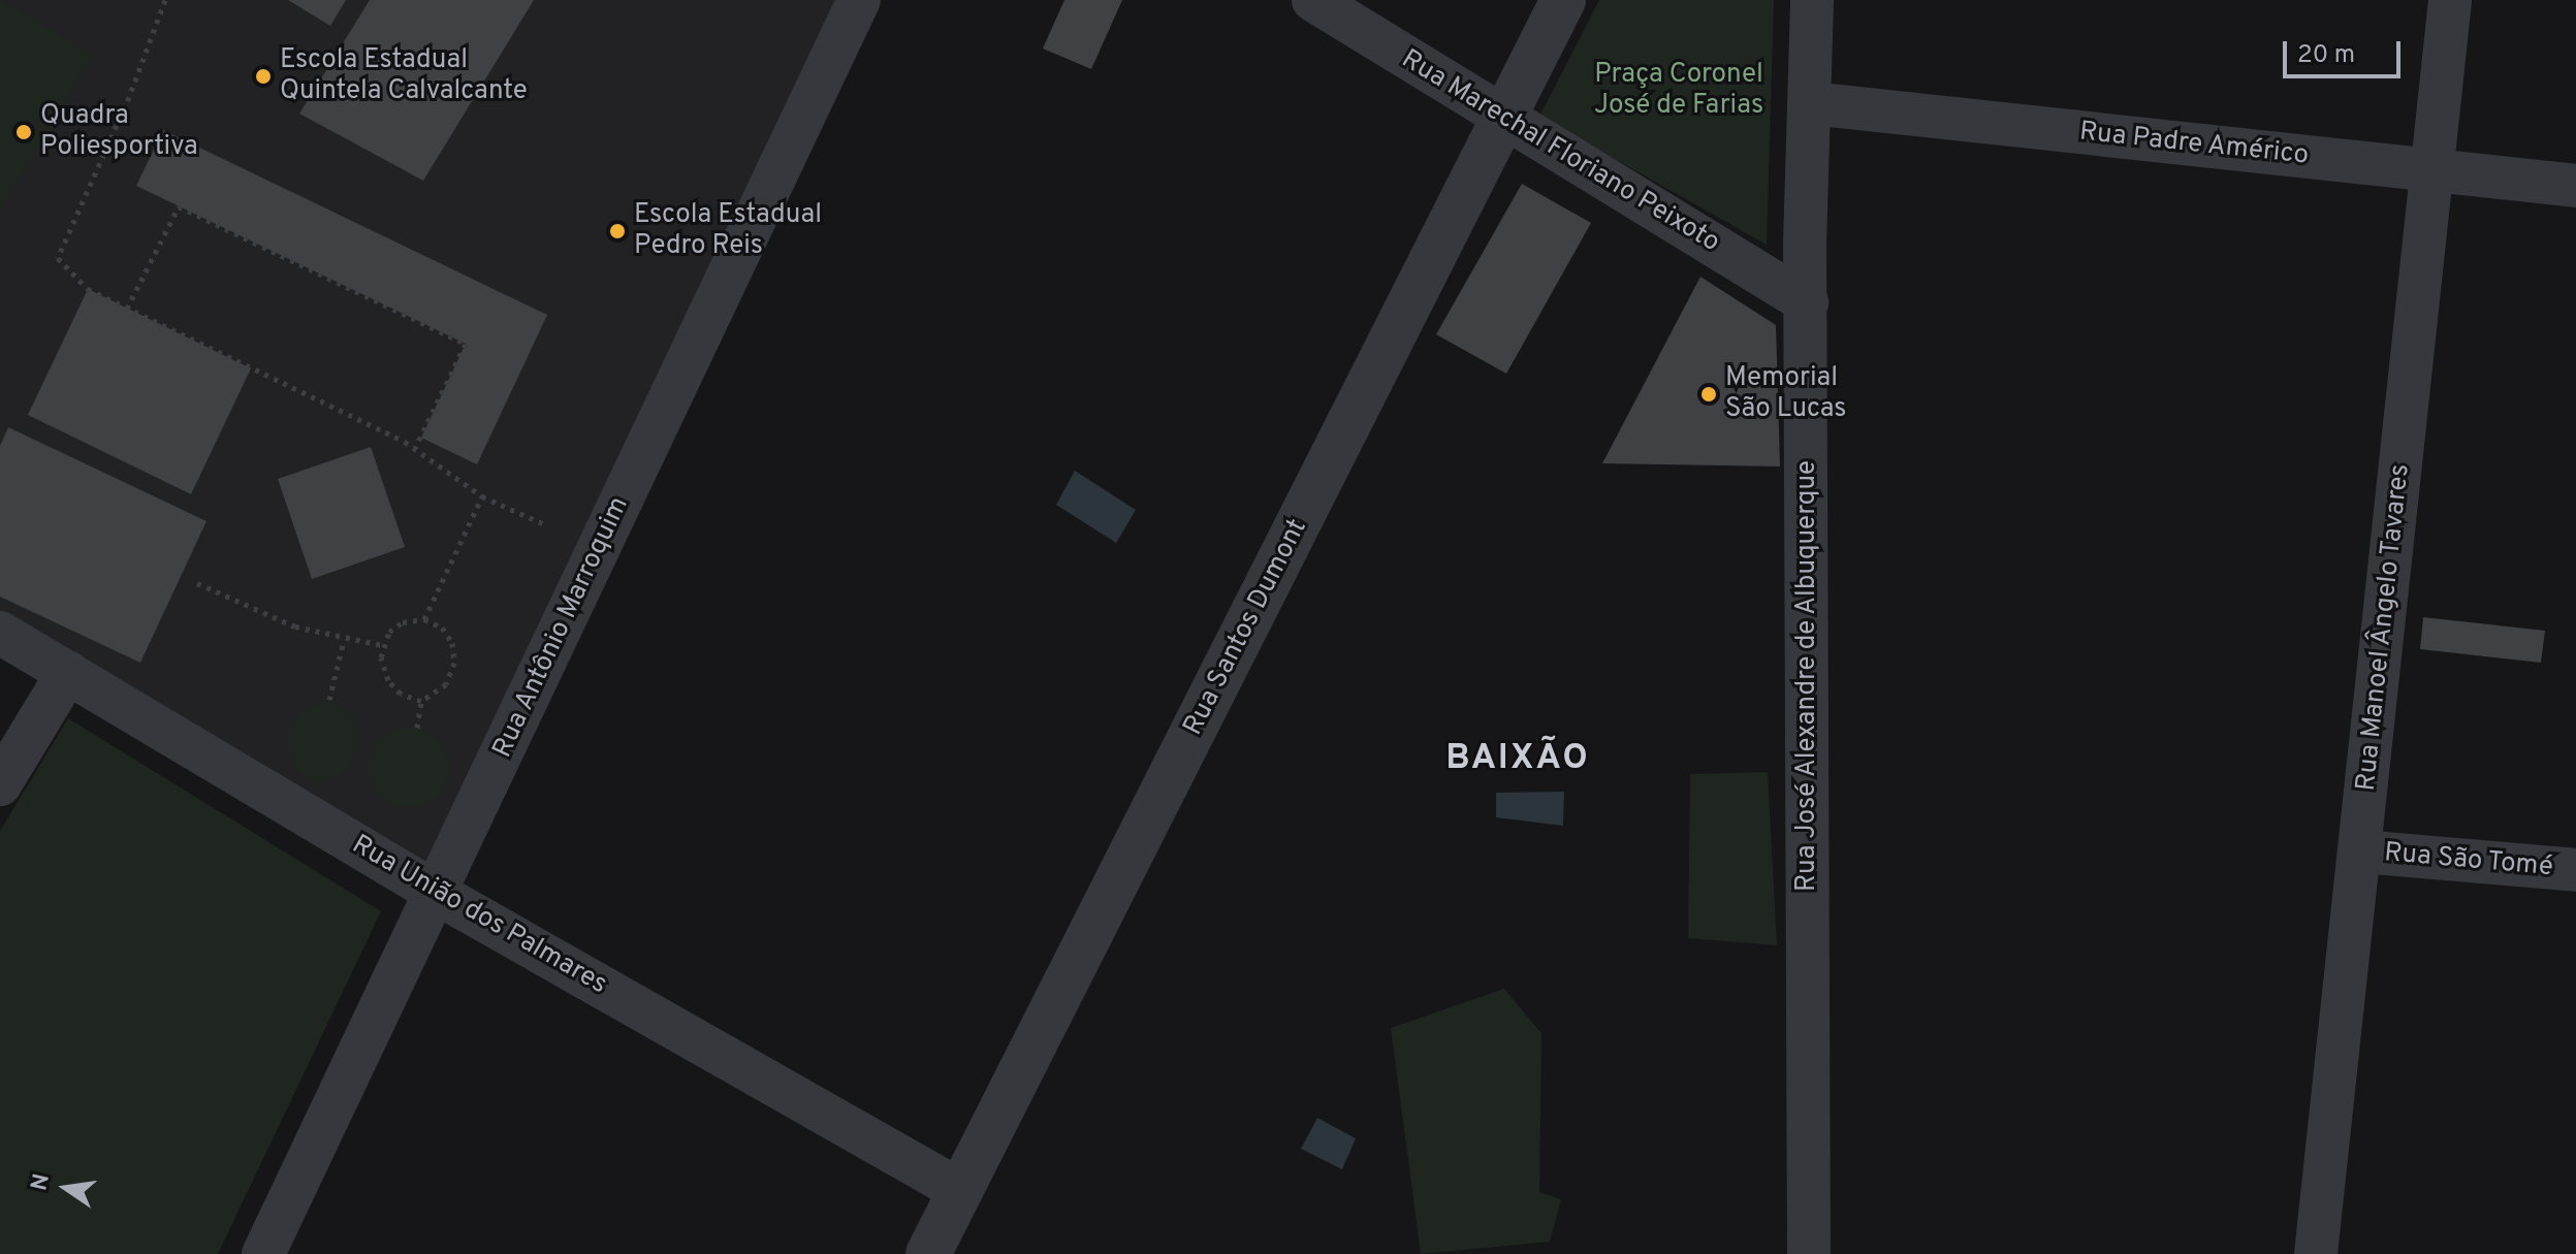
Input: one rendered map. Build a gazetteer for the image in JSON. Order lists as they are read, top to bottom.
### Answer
{
  "streets": {
    "street": [
      "Rua Padre Américo",
      "Rua Marechal Floriano Peixoto",
      "Rua Antônio Marroquim",
      "Rua Santos Dumont",
      "Rua Manoel Ângelo Tavares",
      "Rua José Alexandre de Albuquerque",
      "Rua São Tomé",
      "Rua União dos Palmares"
    ]
  },
  "crossings": [
    ["Rua Padre Américo", "Rua Manoel Ângelo Tavares"],
    ["Rua Padre Américo", "Rua José Alexandre de Albuquerque"],
    ["Rua Marechal Floriano Peixoto", "Rua Santos Dumont"],
    ["Rua Marechal Floriano Peixoto", "Rua José Alexandre de Albuquerque"],
    ["Rua Antônio Marroquim", "Rua União dos Palmares"],
    ["Rua Santos Dumont", "Rua União dos Palmares"],
    ["Rua Manoel Ângelo Tavares", "Rua São Tomé"]
  ],
  "districts": ["BAIXÃO"],
  "parks": ["Praça Coronel José de Farias"],
  "places": [
    "Escola Estadual Quintela Calvalcante",
    "Quadra Poliesportiva",
    "Escola Estadual Pedro Reis",
    "Memorial São Lucas"
  ],
  "scale_bar": "20 m",
  "north": "left"
}
